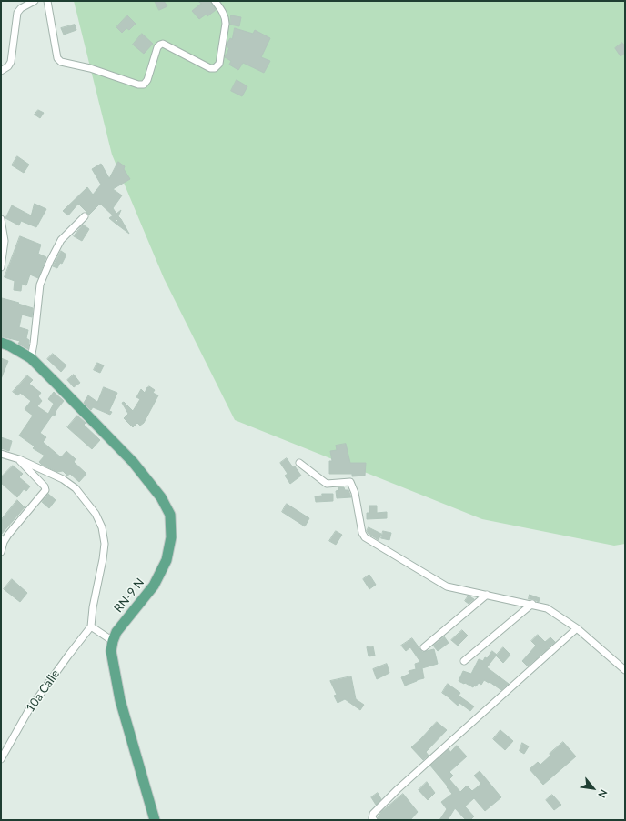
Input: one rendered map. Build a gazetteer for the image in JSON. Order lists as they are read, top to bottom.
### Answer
{
  "streets": {
    "main road": ["RN-9 N"],
    "street": ["10a Calle"]
  },
  "north": "bottom right"
}
